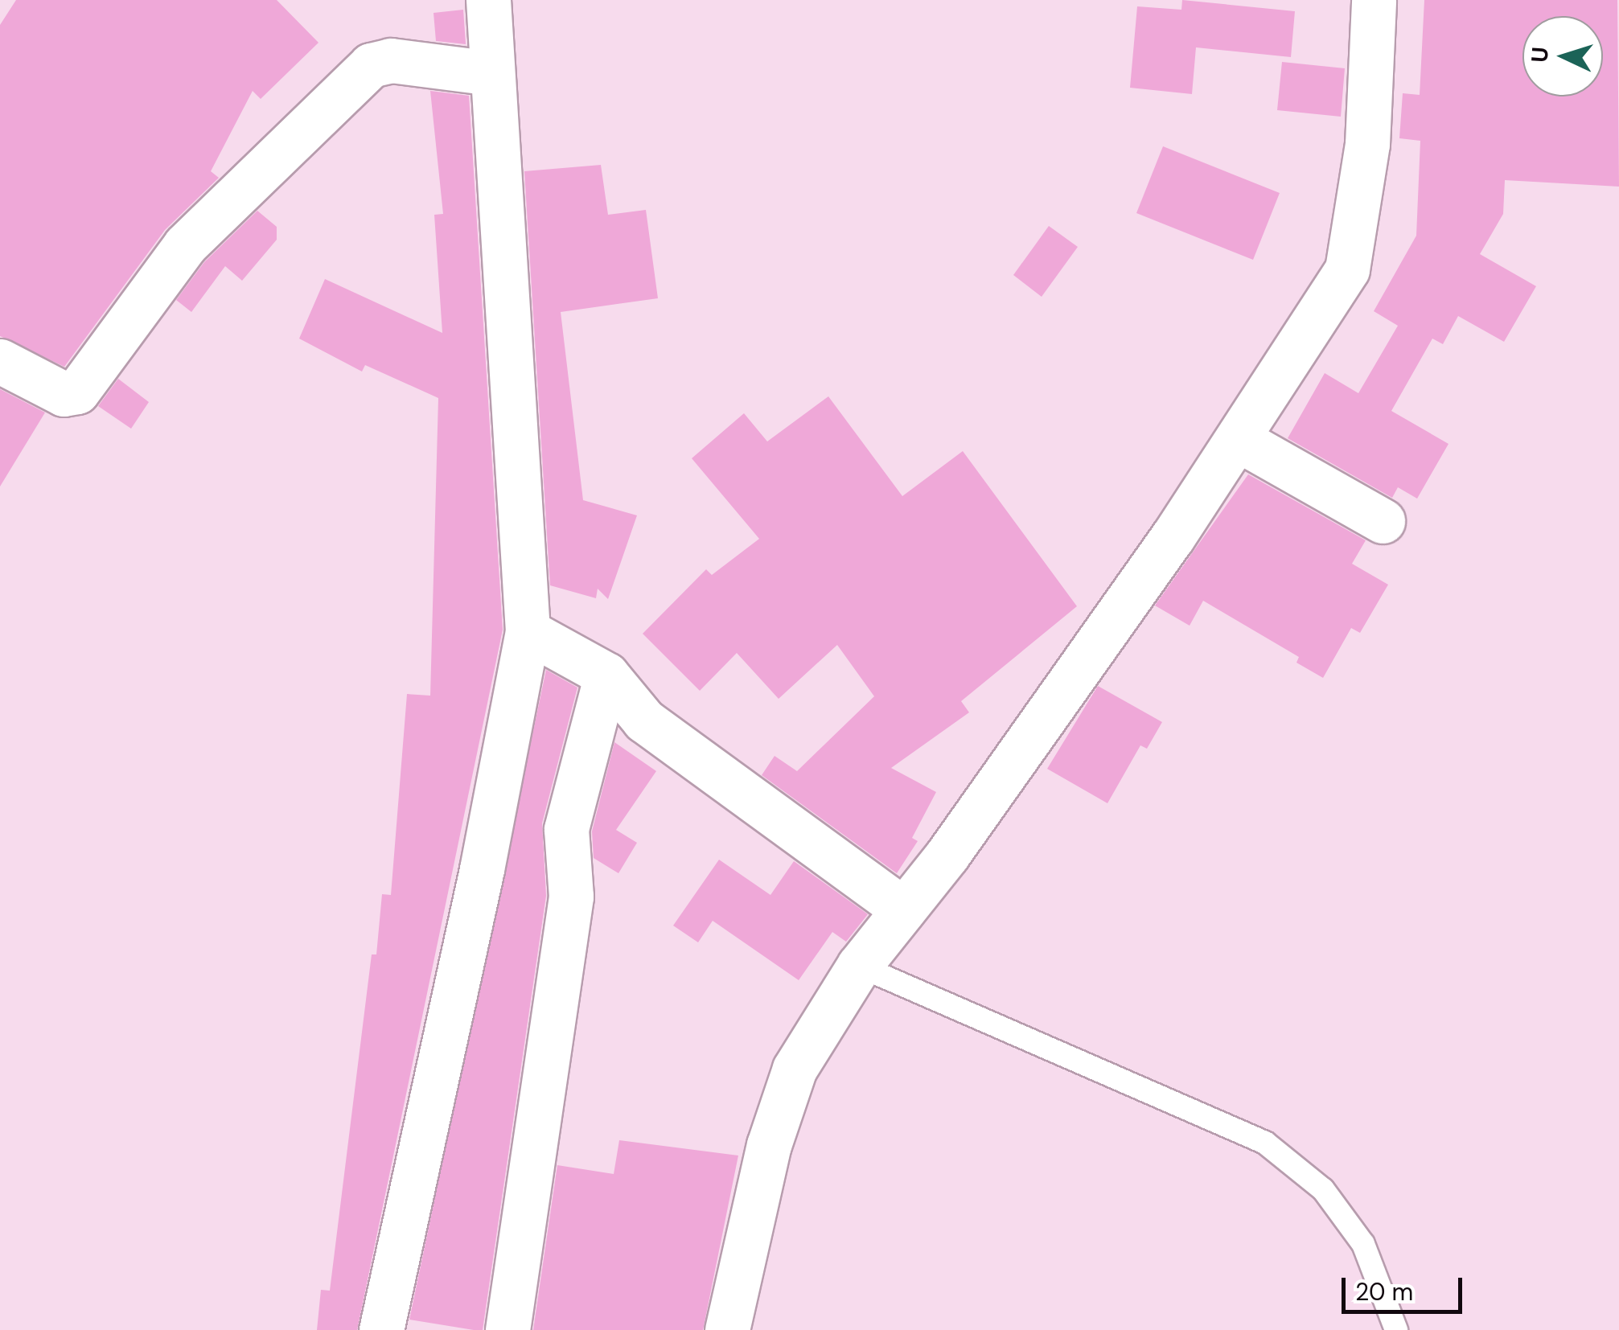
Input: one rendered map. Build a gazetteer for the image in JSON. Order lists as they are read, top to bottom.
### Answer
{
  "scale_bar": "20 m",
  "north": "left"
}
